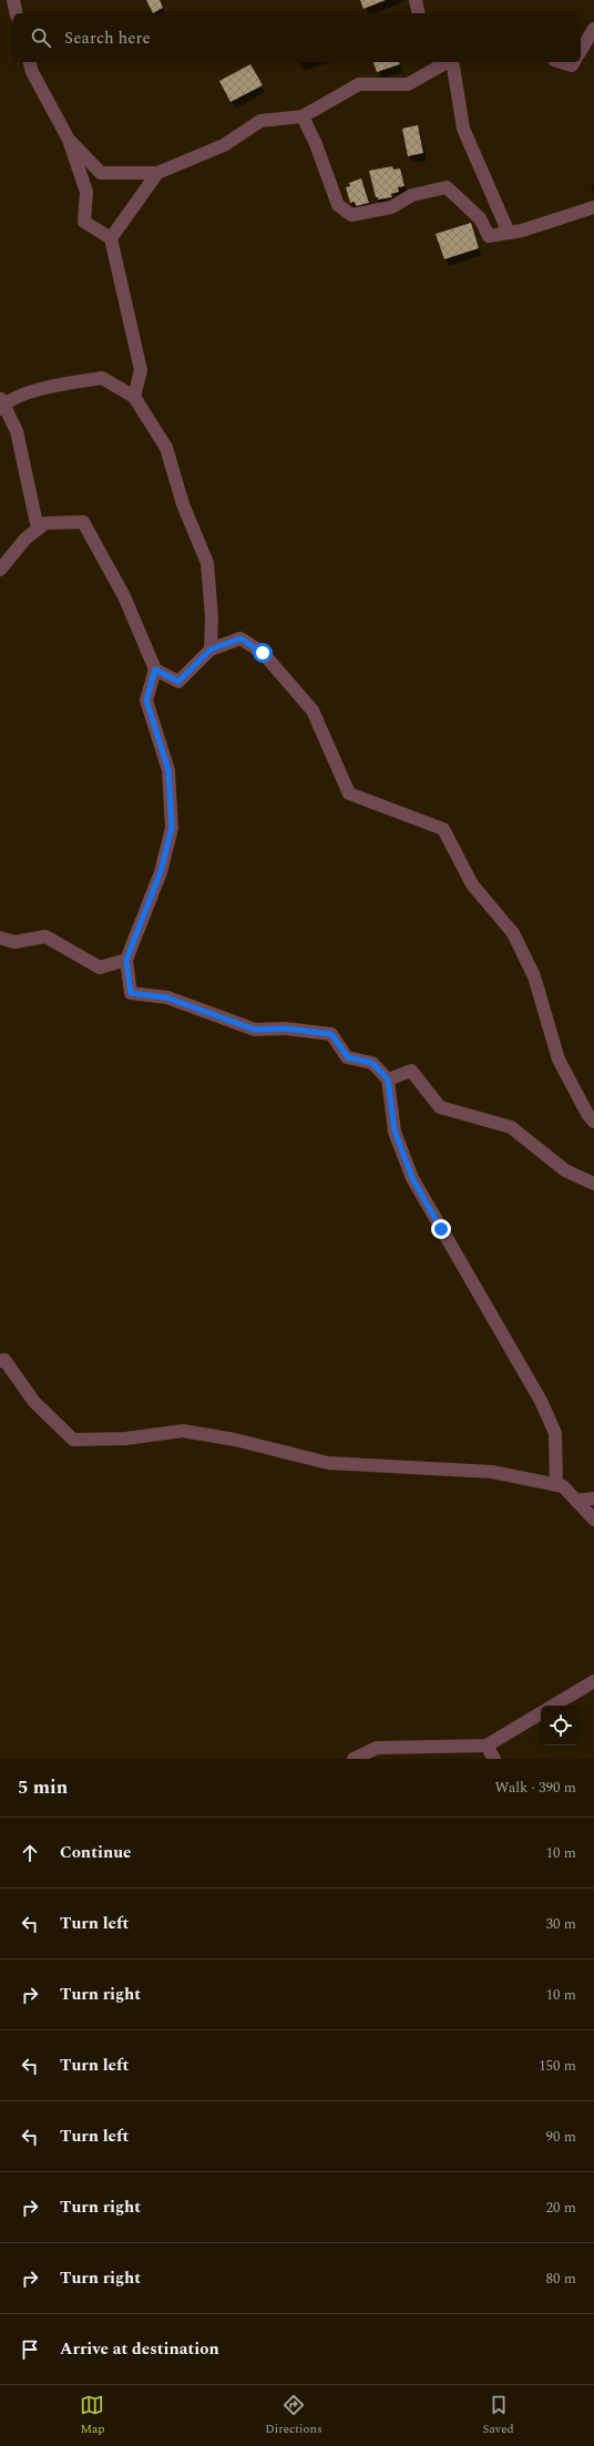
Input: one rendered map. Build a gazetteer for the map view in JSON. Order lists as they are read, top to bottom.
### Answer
{
  "page": {
    "search": "Search here",
    "heading": ["5 min", "Walk · 390 m"],
    "list": [
      ["Continue", "10 m"],
      ["Turn left", "30 m"],
      ["Turn right", "10 m"],
      ["Turn left", "150 m"],
      ["Turn left", "90 m"],
      ["Turn right", "20 m"],
      ["Turn right", "80 m"],
      "Arrive at destination"
    ],
    "nav": ["Map", "Directions", "Saved"]
  }
}
